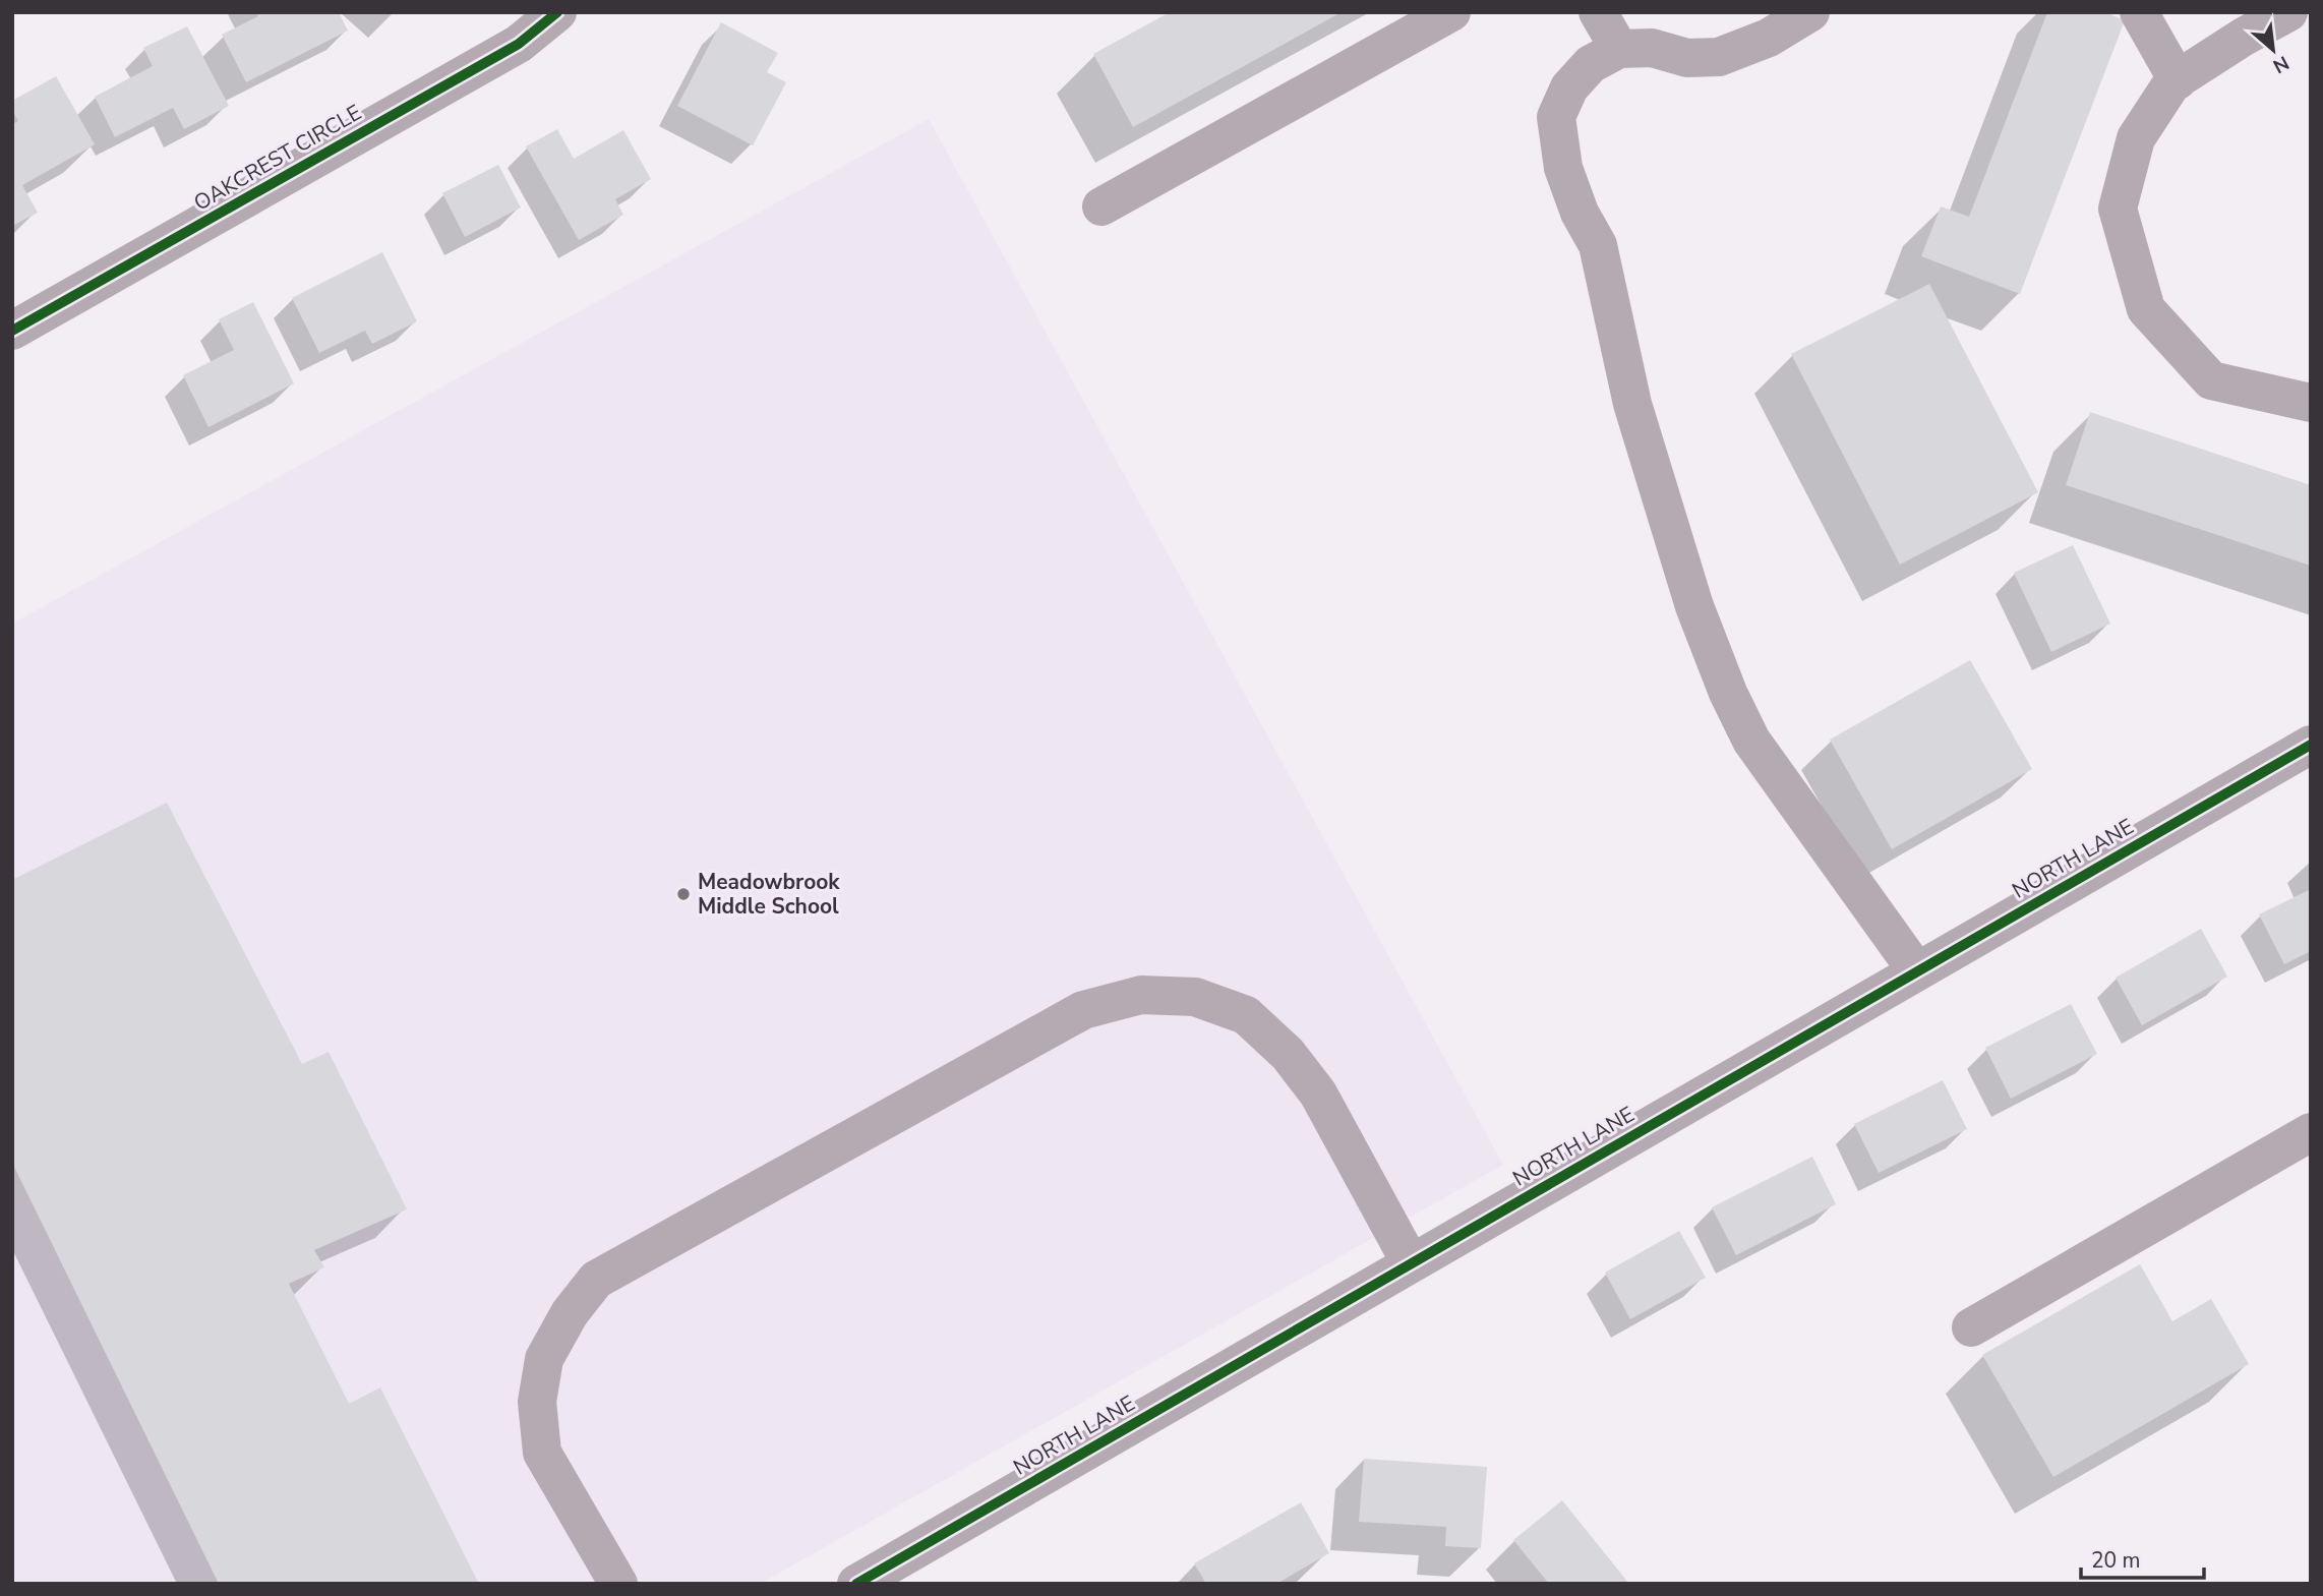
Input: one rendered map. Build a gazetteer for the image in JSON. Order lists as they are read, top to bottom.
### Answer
{
  "streets": {
    "street": ["OAKCREST CIRCLE", "NORTH LANE"]
  },
  "places": ["Meadowbrook Middle School"],
  "scale_bar": "20 m",
  "north": "bottom right"
}
